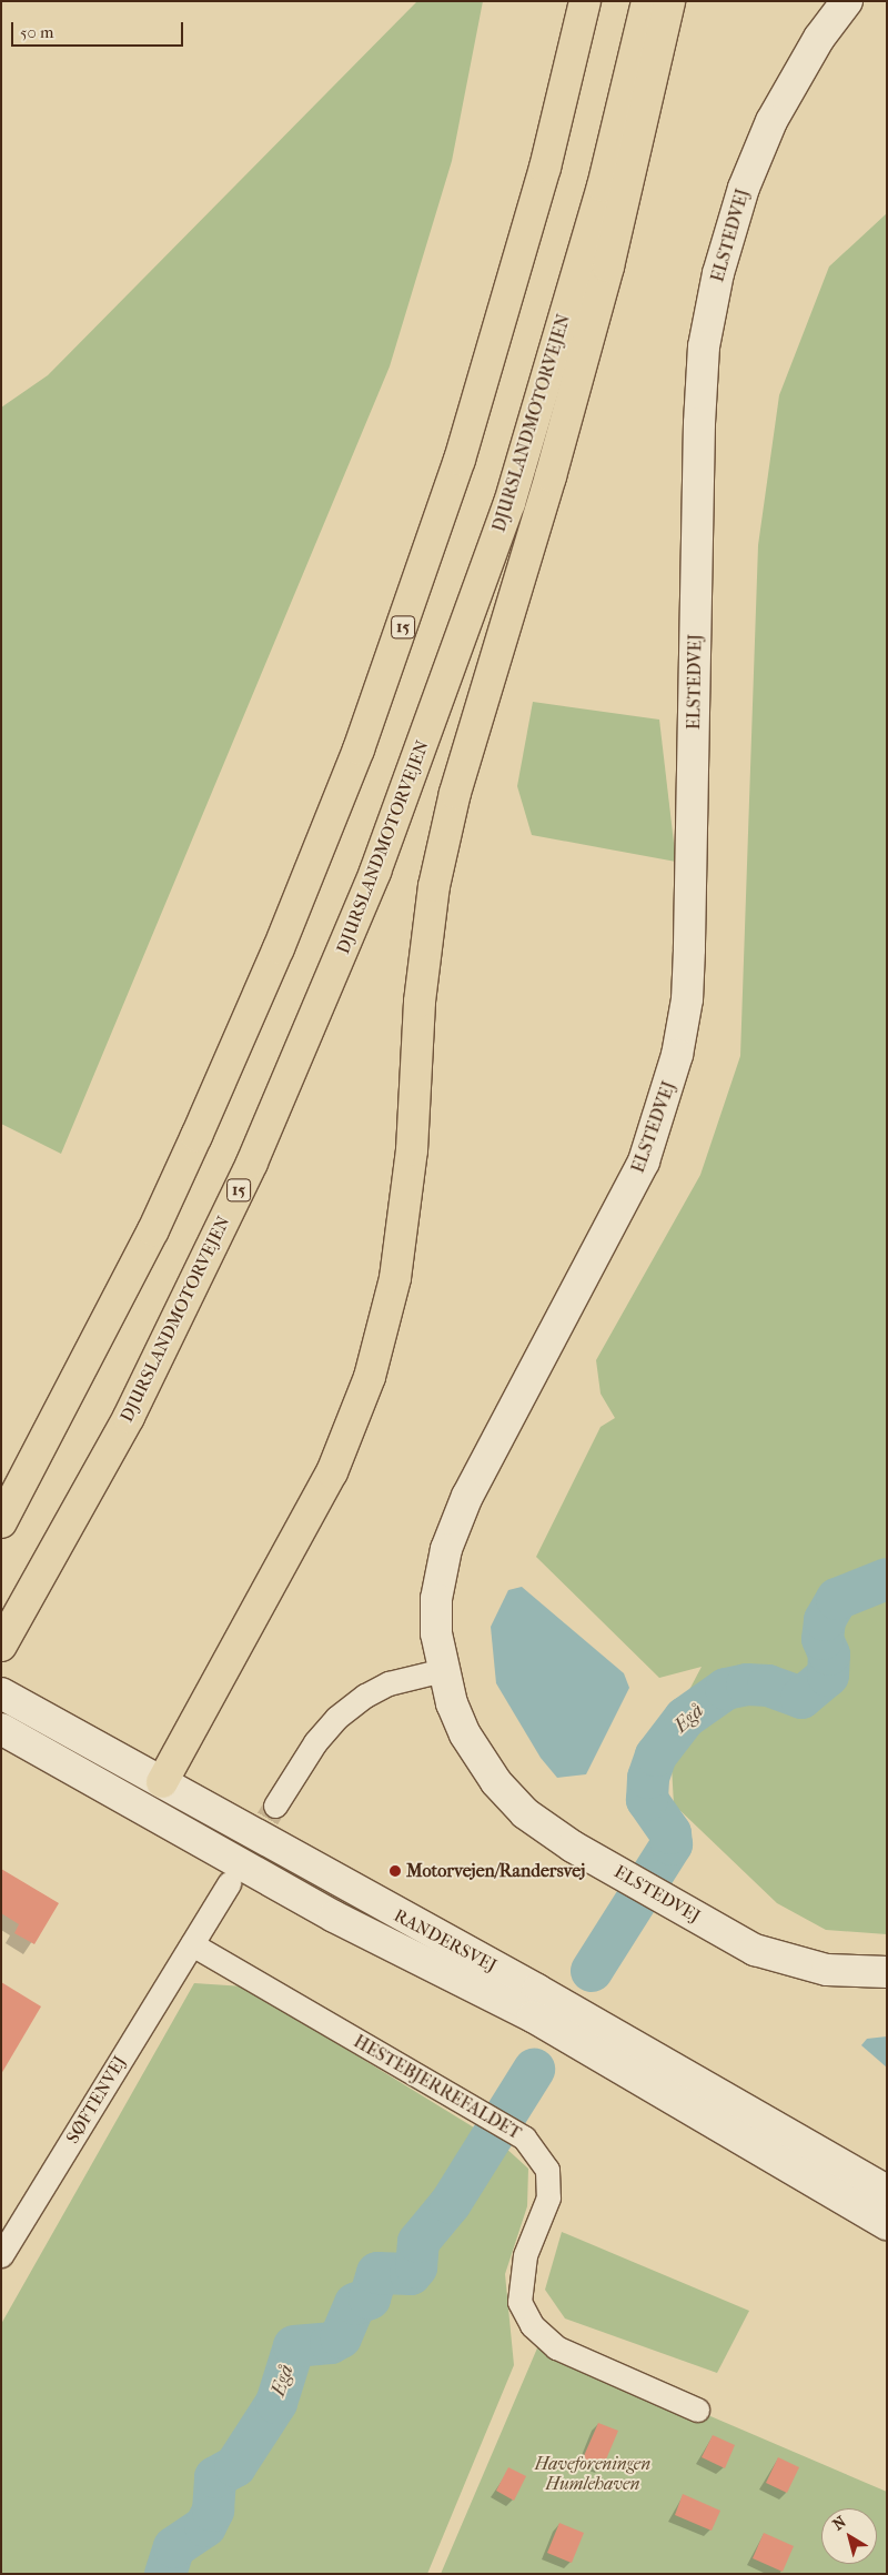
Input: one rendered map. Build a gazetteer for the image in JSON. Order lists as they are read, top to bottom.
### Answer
{
  "streets": {
    "highway": ["DJURSLANDMOTORVEJEN", "15"],
    "street": [
      "ELSTEDVEJ",
      "RANDERSVEJ",
      "HESTEBJERREFALDET",
      "SØFTENVEJ"
    ]
  },
  "crossings": [
    ["HESTEBJERREFALDET", "SØFTENVEJ"]
  ],
  "water": ["Egå"],
  "parks": ["Haveforeningen Humlehaven"],
  "places": ["Motorvejen/Randersvej"],
  "scale_bar": "50 m",
  "north": "top left"
}
